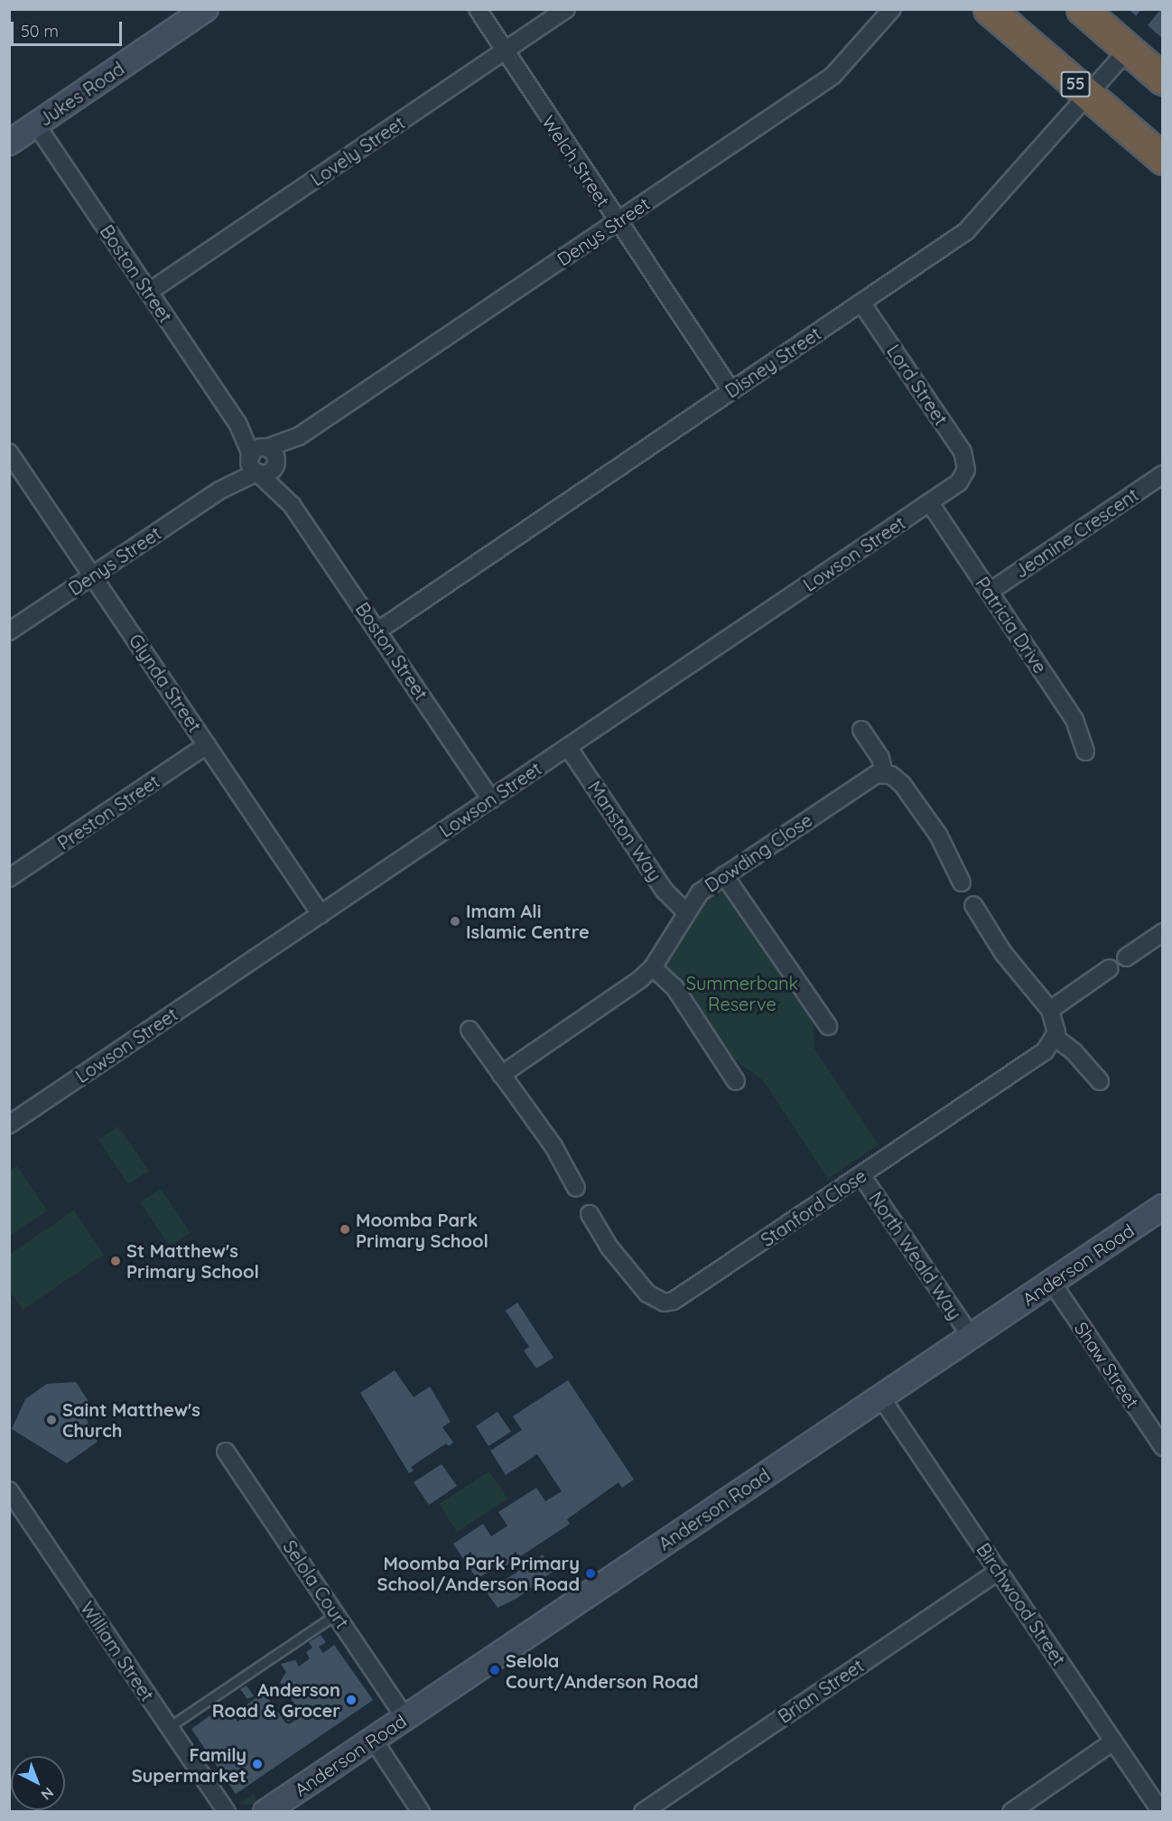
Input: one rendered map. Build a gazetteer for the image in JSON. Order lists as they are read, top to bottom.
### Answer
{
  "streets": {
    "highway": ["55"],
    "street": [
      "Jukes Road",
      "Lovely Street",
      "Welch Street",
      "Denys Street",
      "Boston Street",
      "Disney Street",
      "Lord Street",
      "Jeanine Crescent",
      "Lowson Street",
      "Patricia Drive",
      "Glynda Street",
      "Preston Street",
      "Manston Way",
      "Dowding Close",
      "Stanford Close",
      "North Weald Way",
      "Anderson Road",
      "Shaw Street",
      "Selola Court",
      "Birchwood Street",
      "William Street",
      "Brian Street"
    ]
  },
  "crossings": [
    ["55", "Disney Street"],
    ["Jukes Road", "Boston Street"],
    ["Lovely Street", "Welch Street"],
    ["Lovely Street", "Boston Street"],
    ["Welch Street", "Denys Street"],
    ["Welch Street", "Disney Street"],
    ["Denys Street", "Boston Street"],
    ["Denys Street", "Glynda Street"],
    ["Boston Street", "Disney Street"],
    ["Boston Street", "Lowson Street"],
    ["Disney Street", "Lord Street"],
    ["Lord Street", "Lowson Street"],
    ["Jeanine Crescent", "Patricia Drive"],
    ["Lowson Street", "Patricia Drive"],
    ["Lowson Street", "Glynda Street"],
    ["Lowson Street", "Manston Way"],
    ["Glynda Street", "Preston Street"],
    ["Manston Way", "Dowding Close"],
    ["Stanford Close", "North Weald Way"],
    ["North Weald Way", "Anderson Road"],
    ["Anderson Road", "Shaw Street"],
    ["Anderson Road", "Selola Court"],
    ["Anderson Road", "Birchwood Street"],
    ["Birchwood Street", "Brian Street"]
  ],
  "parks": ["Summerbank Reserve"],
  "places": [
    "Imam Ali Islamic Centre",
    "Moomba Park Primary School",
    "St Matthew's Primary School",
    "Saint Matthew's Church",
    "Moomba Park Primary School/Anderson Road",
    "Selola Court/Anderson Road",
    "Anderson Road & Grocer",
    "Family Supermarket"
  ],
  "scale_bar": "50 m",
  "north": "bottom right"
}
